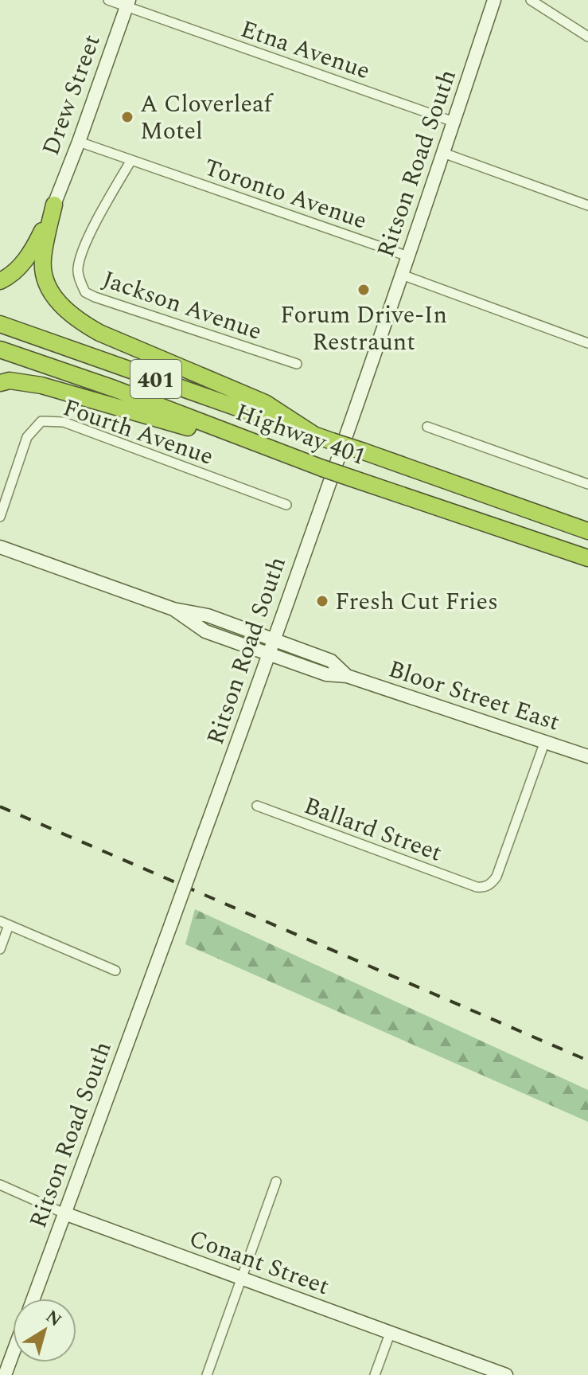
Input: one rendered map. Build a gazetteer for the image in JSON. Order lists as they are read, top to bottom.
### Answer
{
  "streets": {
    "highway": ["401", "Highway 401"],
    "main road": [
      "Drew Street",
      "Ritson Road South",
      "Bloor Street East",
      "Conant Street"
    ],
    "street": [
      "Etna Avenue",
      "Toronto Avenue",
      "Jackson Avenue",
      "Fourth Avenue",
      "Ballard Street"
    ]
  },
  "crossings": [
    ["Etna Avenue", "Drew Street"],
    ["Etna Avenue", "Ritson Road South"],
    ["Drew Street", "Toronto Avenue"],
    ["Ritson Road South", "Toronto Avenue"],
    ["Ritson Road South", "Bloor Street East"],
    ["Ritson Road South", "Conant Street"],
    ["Toronto Avenue", "Jackson Avenue"],
    ["Bloor Street East", "Ballard Street"]
  ],
  "places": ["A Cloverleaf Motel", "Forum Drive-In Restraunt", "Fresh Cut Fries"],
  "north": "top right"
}
